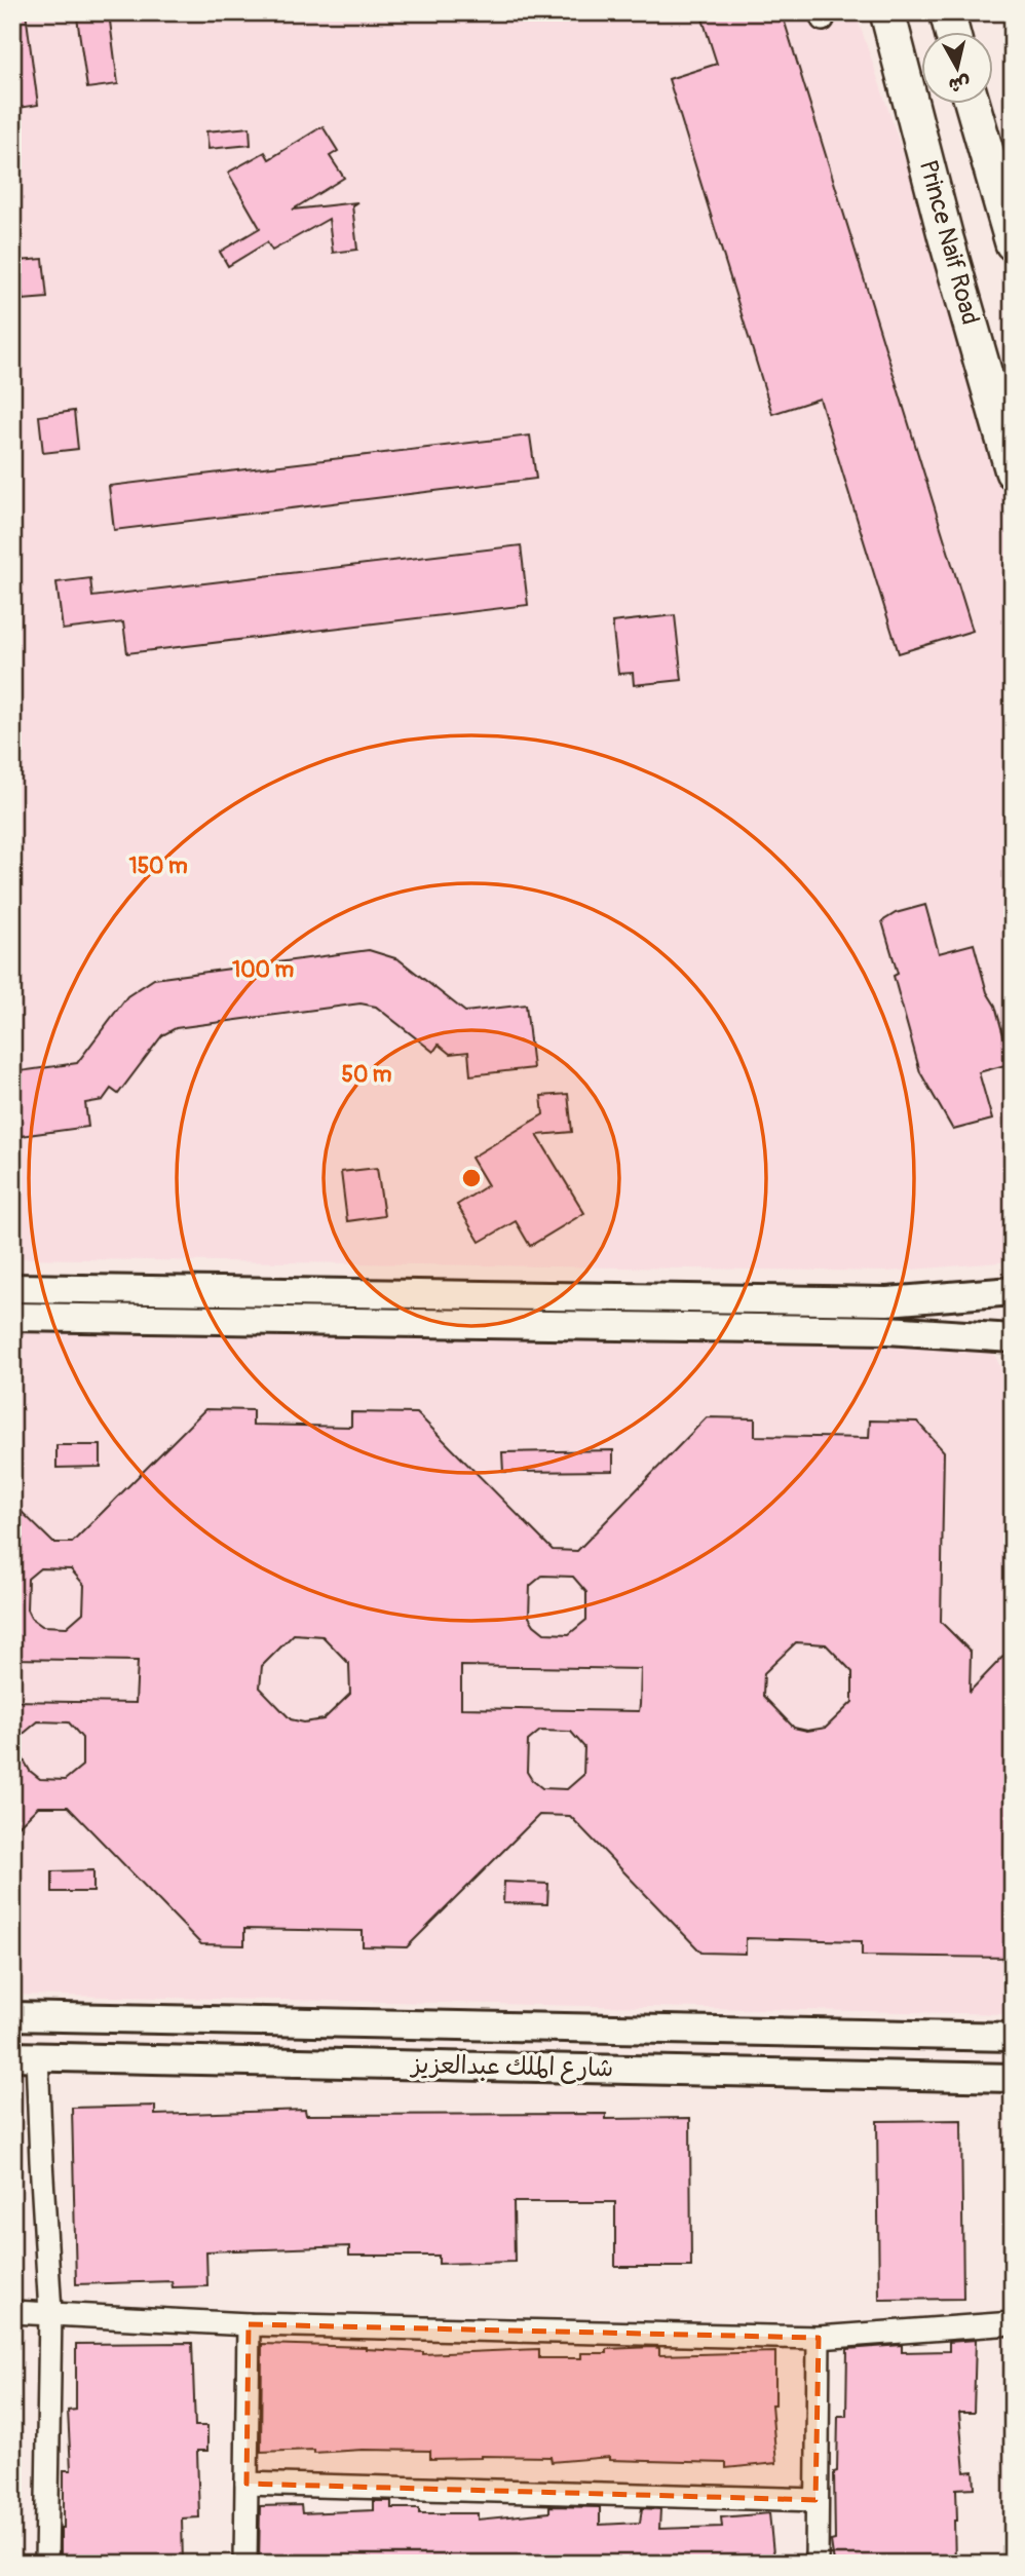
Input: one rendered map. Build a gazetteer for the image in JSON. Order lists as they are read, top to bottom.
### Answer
{
  "streets": {
    "main road": ["Prince Naif Road"],
    "street": ["شارع الملك عبدالعزيز"]
  },
  "north": "bottom",
  "rings": ["150 m", "100 m", "50 m"]
}
